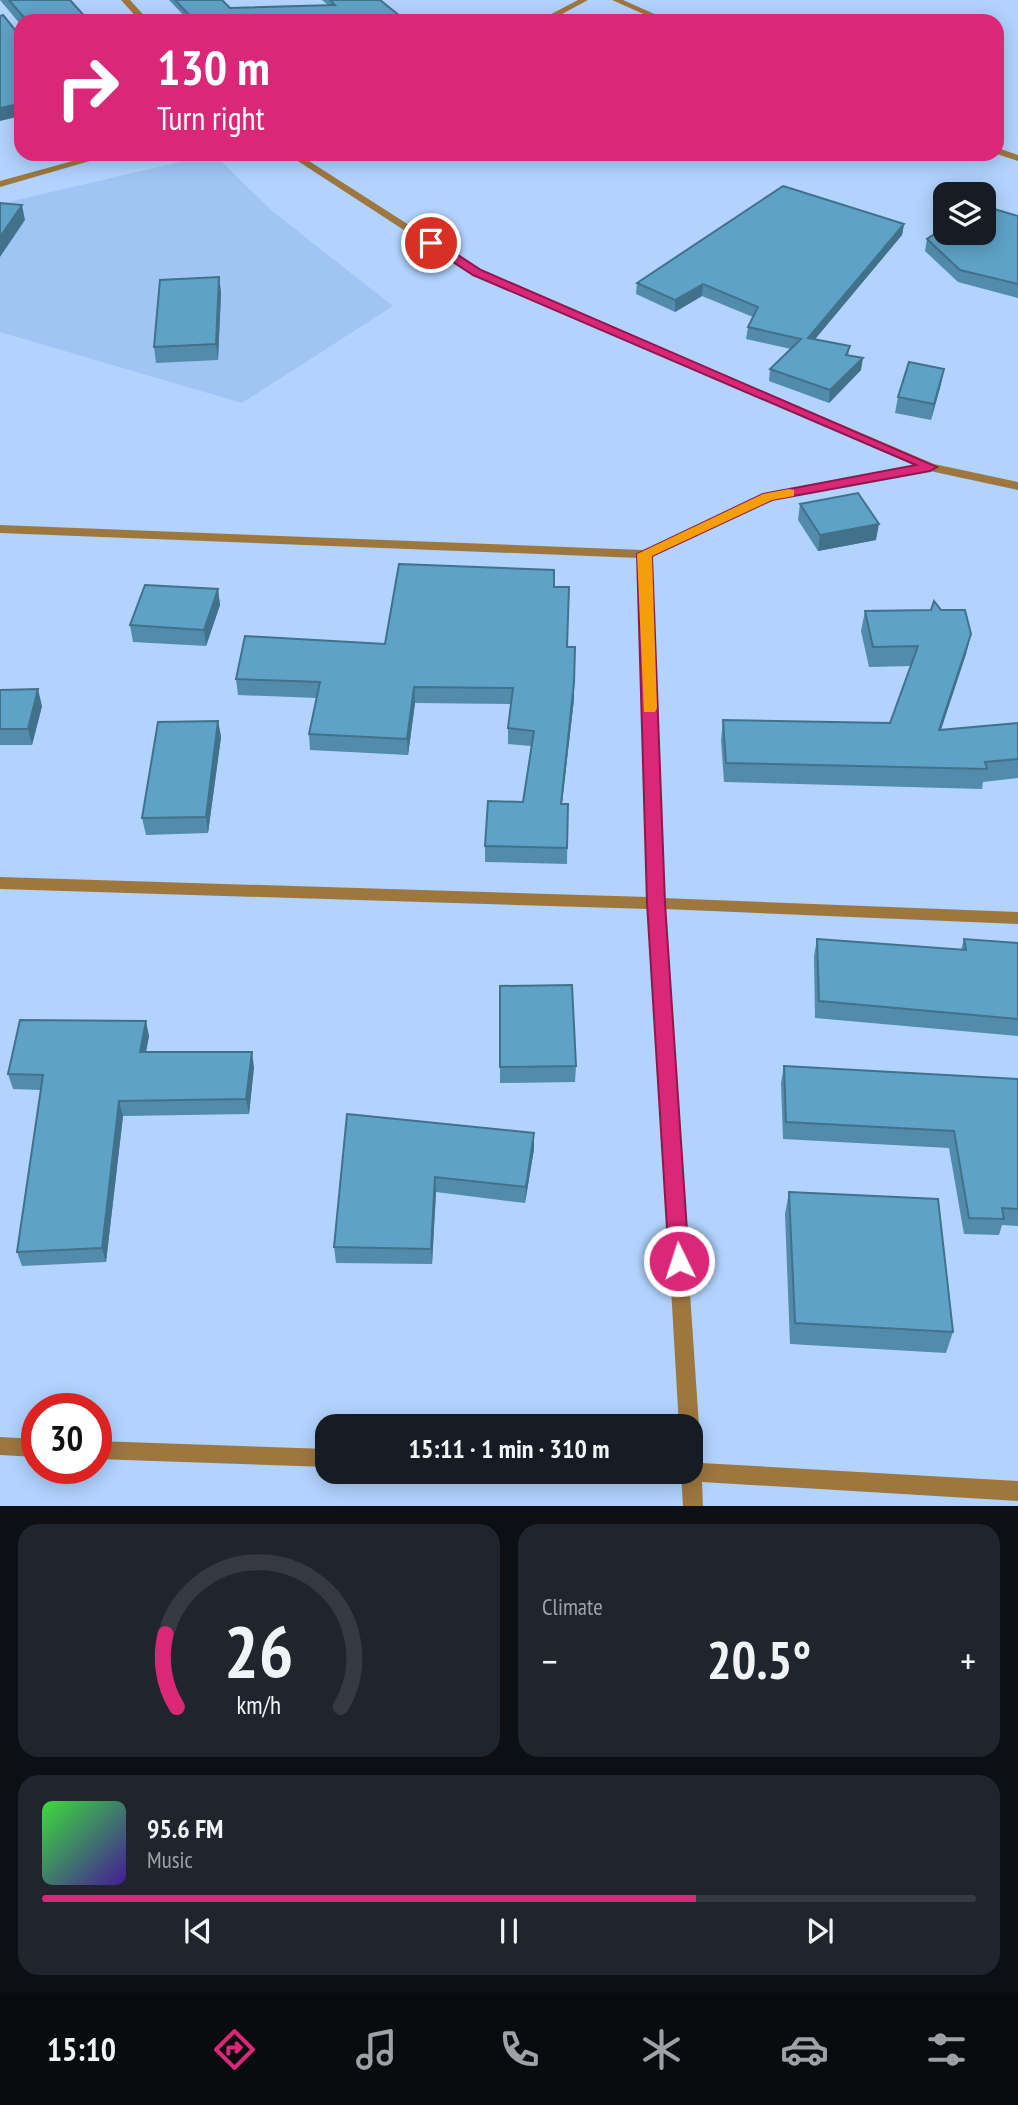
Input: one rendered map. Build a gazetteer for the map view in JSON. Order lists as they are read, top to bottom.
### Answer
{
  "page": {
    "turn": ["130 m", "Turn right"],
    "limit": "30",
    "trip": "15:11 · 1 min · 310 m",
    "tile": "Climate",
    "heat": ["−", "20.5°", "+"],
    "song": ["95.6 FM", "Music"],
    "tabs": "15:10",
    "gauge": ["26", "km/h"]
  }
}
